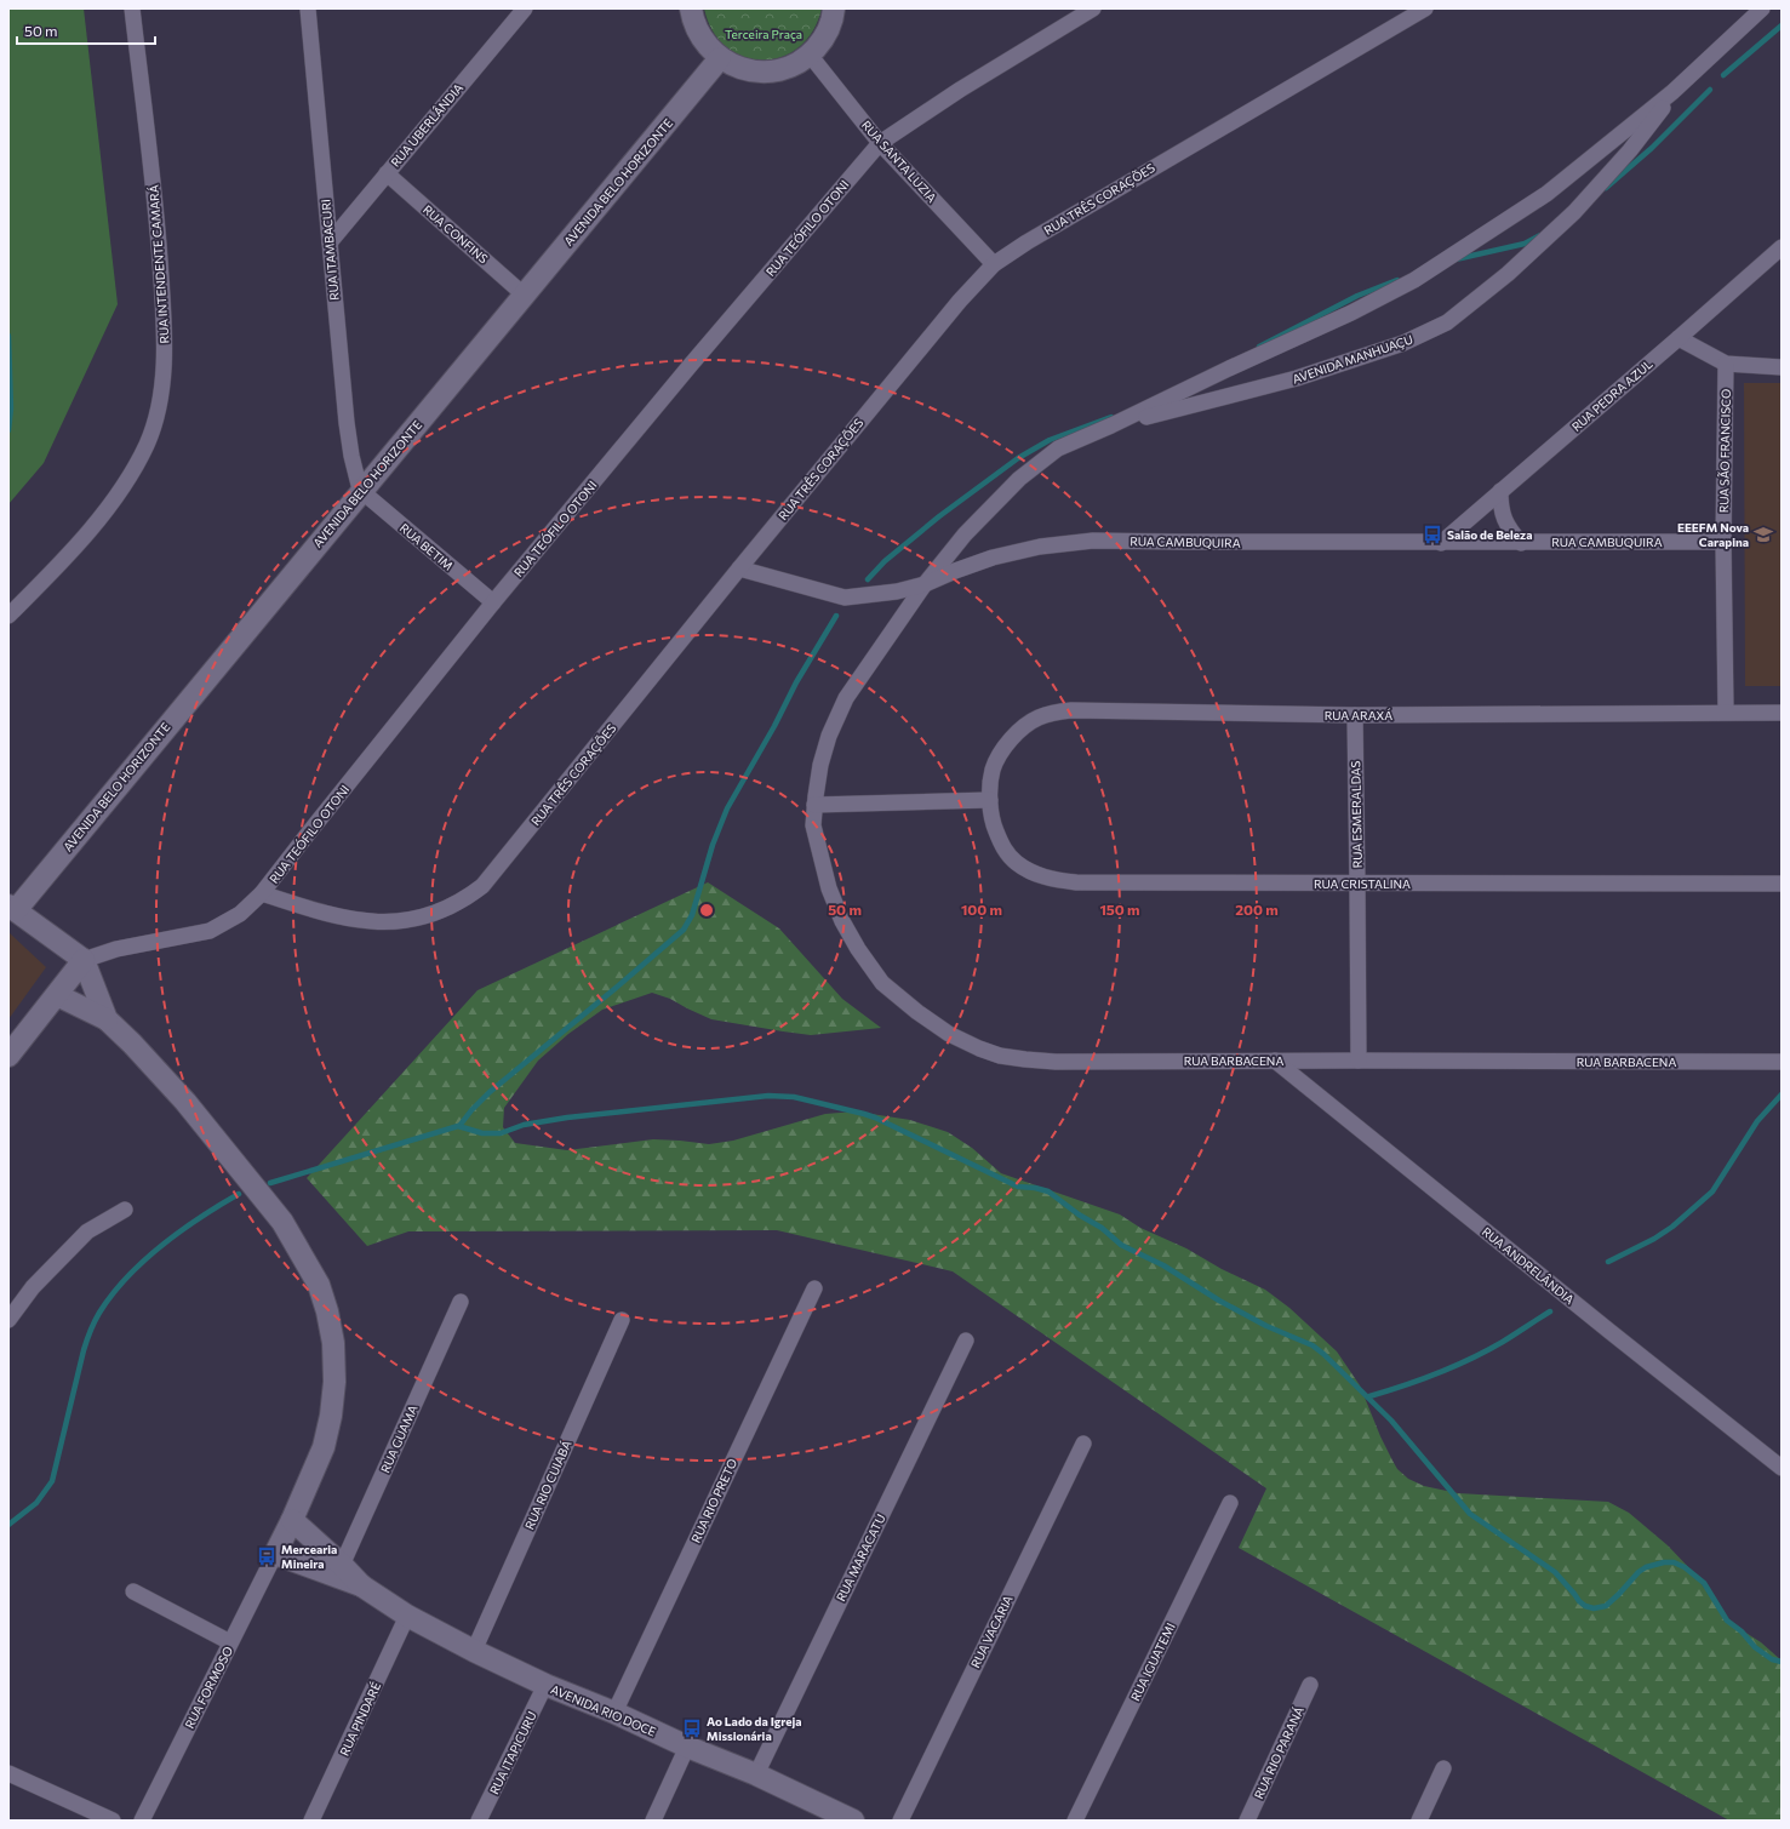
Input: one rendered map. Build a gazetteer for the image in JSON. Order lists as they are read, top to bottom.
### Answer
{
  "streets": {
    "street": [
      "RUA UBERLÂNDIA",
      "RUA SANTA LUZIA",
      "AVENIDA BELO HORIZONTE",
      "RUA TRÊS CORAÇÕES",
      "RUA TEÓFILO OTONI",
      "RUA CONFINS",
      "RUA ITAMBACURI",
      "RUA INTENDENTE CAMARÁ",
      "AVENIDA MANHUAÇU",
      "RUA PEDRA AZUL",
      "RUA SÃO FRANCISCO",
      "RUA CAMBUQUIRA",
      "RUA BETIM",
      "RUA ARAXÁ",
      "RUA ESMERALDAS",
      "RUA CRISTALINA",
      "RUA BARBACENA",
      "RUA ANDRELÂNDIA",
      "RUA GUAMA",
      "RUA RIO CUIABÁ",
      "RUA RIO PRETO",
      "RUA MARACATU",
      "RUA VACARIA",
      "RUA IGUATEMI",
      "RUA FORMOSO",
      "AVENIDA RIO DOCE",
      "RUA PINDARÉ",
      "RUA ITAPICURU",
      "RUA RIO PARANÁ"
    ]
  },
  "crossings": [
    ["RUA UBERLÂNDIA", "RUA CONFINS"],
    ["RUA UBERLÂNDIA", "RUA ITAMBACURI"],
    ["RUA SANTA LUZIA", "RUA TRÊS CORAÇÕES"],
    ["RUA SANTA LUZIA", "RUA TEÓFILO OTONI"],
    ["AVENIDA BELO HORIZONTE", "RUA CONFINS"],
    ["AVENIDA BELO HORIZONTE", "RUA ITAMBACURI"],
    ["AVENIDA BELO HORIZONTE", "RUA BETIM"],
    ["RUA TRÊS CORAÇÕES", "RUA TEÓFILO OTONI"],
    ["RUA TEÓFILO OTONI", "RUA BETIM"],
    ["RUA ITAMBACURI", "RUA BETIM"],
    ["AVENIDA MANHUAÇU", "RUA CAMBUQUIRA"],
    ["RUA PEDRA AZUL", "RUA CAMBUQUIRA"],
    ["RUA SÃO FRANCISCO", "RUA CAMBUQUIRA"],
    ["RUA SÃO FRANCISCO", "RUA ARAXÁ"],
    ["RUA ARAXÁ", "RUA ESMERALDAS"],
    ["RUA ARAXÁ", "RUA CRISTALINA"],
    ["RUA ESMERALDAS", "RUA CRISTALINA"],
    ["RUA ESMERALDAS", "RUA BARBACENA"],
    ["RUA BARBACENA", "RUA ANDRELÂNDIA"],
    ["RUA GUAMA", "AVENIDA RIO DOCE"],
    ["RUA RIO CUIABÁ", "AVENIDA RIO DOCE"],
    ["RUA RIO PRETO", "AVENIDA RIO DOCE"],
    ["RUA MARACATU", "AVENIDA RIO DOCE"],
    ["RUA FORMOSO", "AVENIDA RIO DOCE"],
    ["AVENIDA RIO DOCE", "RUA PINDARÉ"],
    ["AVENIDA RIO DOCE", "RUA ITAPICURU"]
  ],
  "parks": ["Terceira Praça"],
  "places": {
    "bus stop": ["Salão de Beleza", "Mercearia Mineira", "Ao Lado da Igreja Missionária"],
    "school or university": ["EEEFM Nova Carapina"]
  },
  "scale_bar": "50 m",
  "rings": [
    "50 m",
    "100 m",
    "150 m",
    "200 m"
  ]
}
